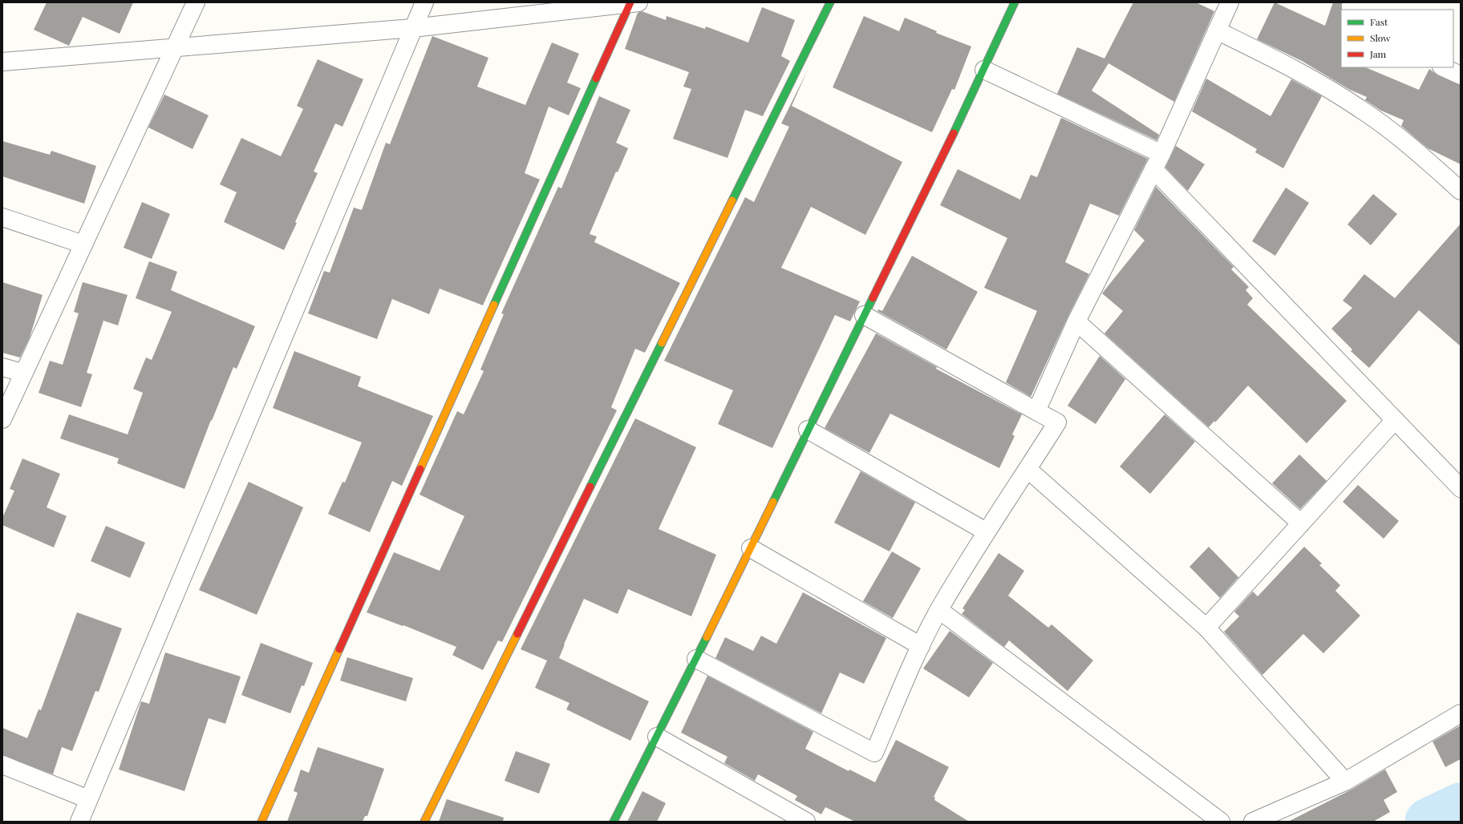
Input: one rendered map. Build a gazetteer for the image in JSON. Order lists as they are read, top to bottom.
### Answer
{
  "legend": ["Fast", "Slow", "Jam"]
}
